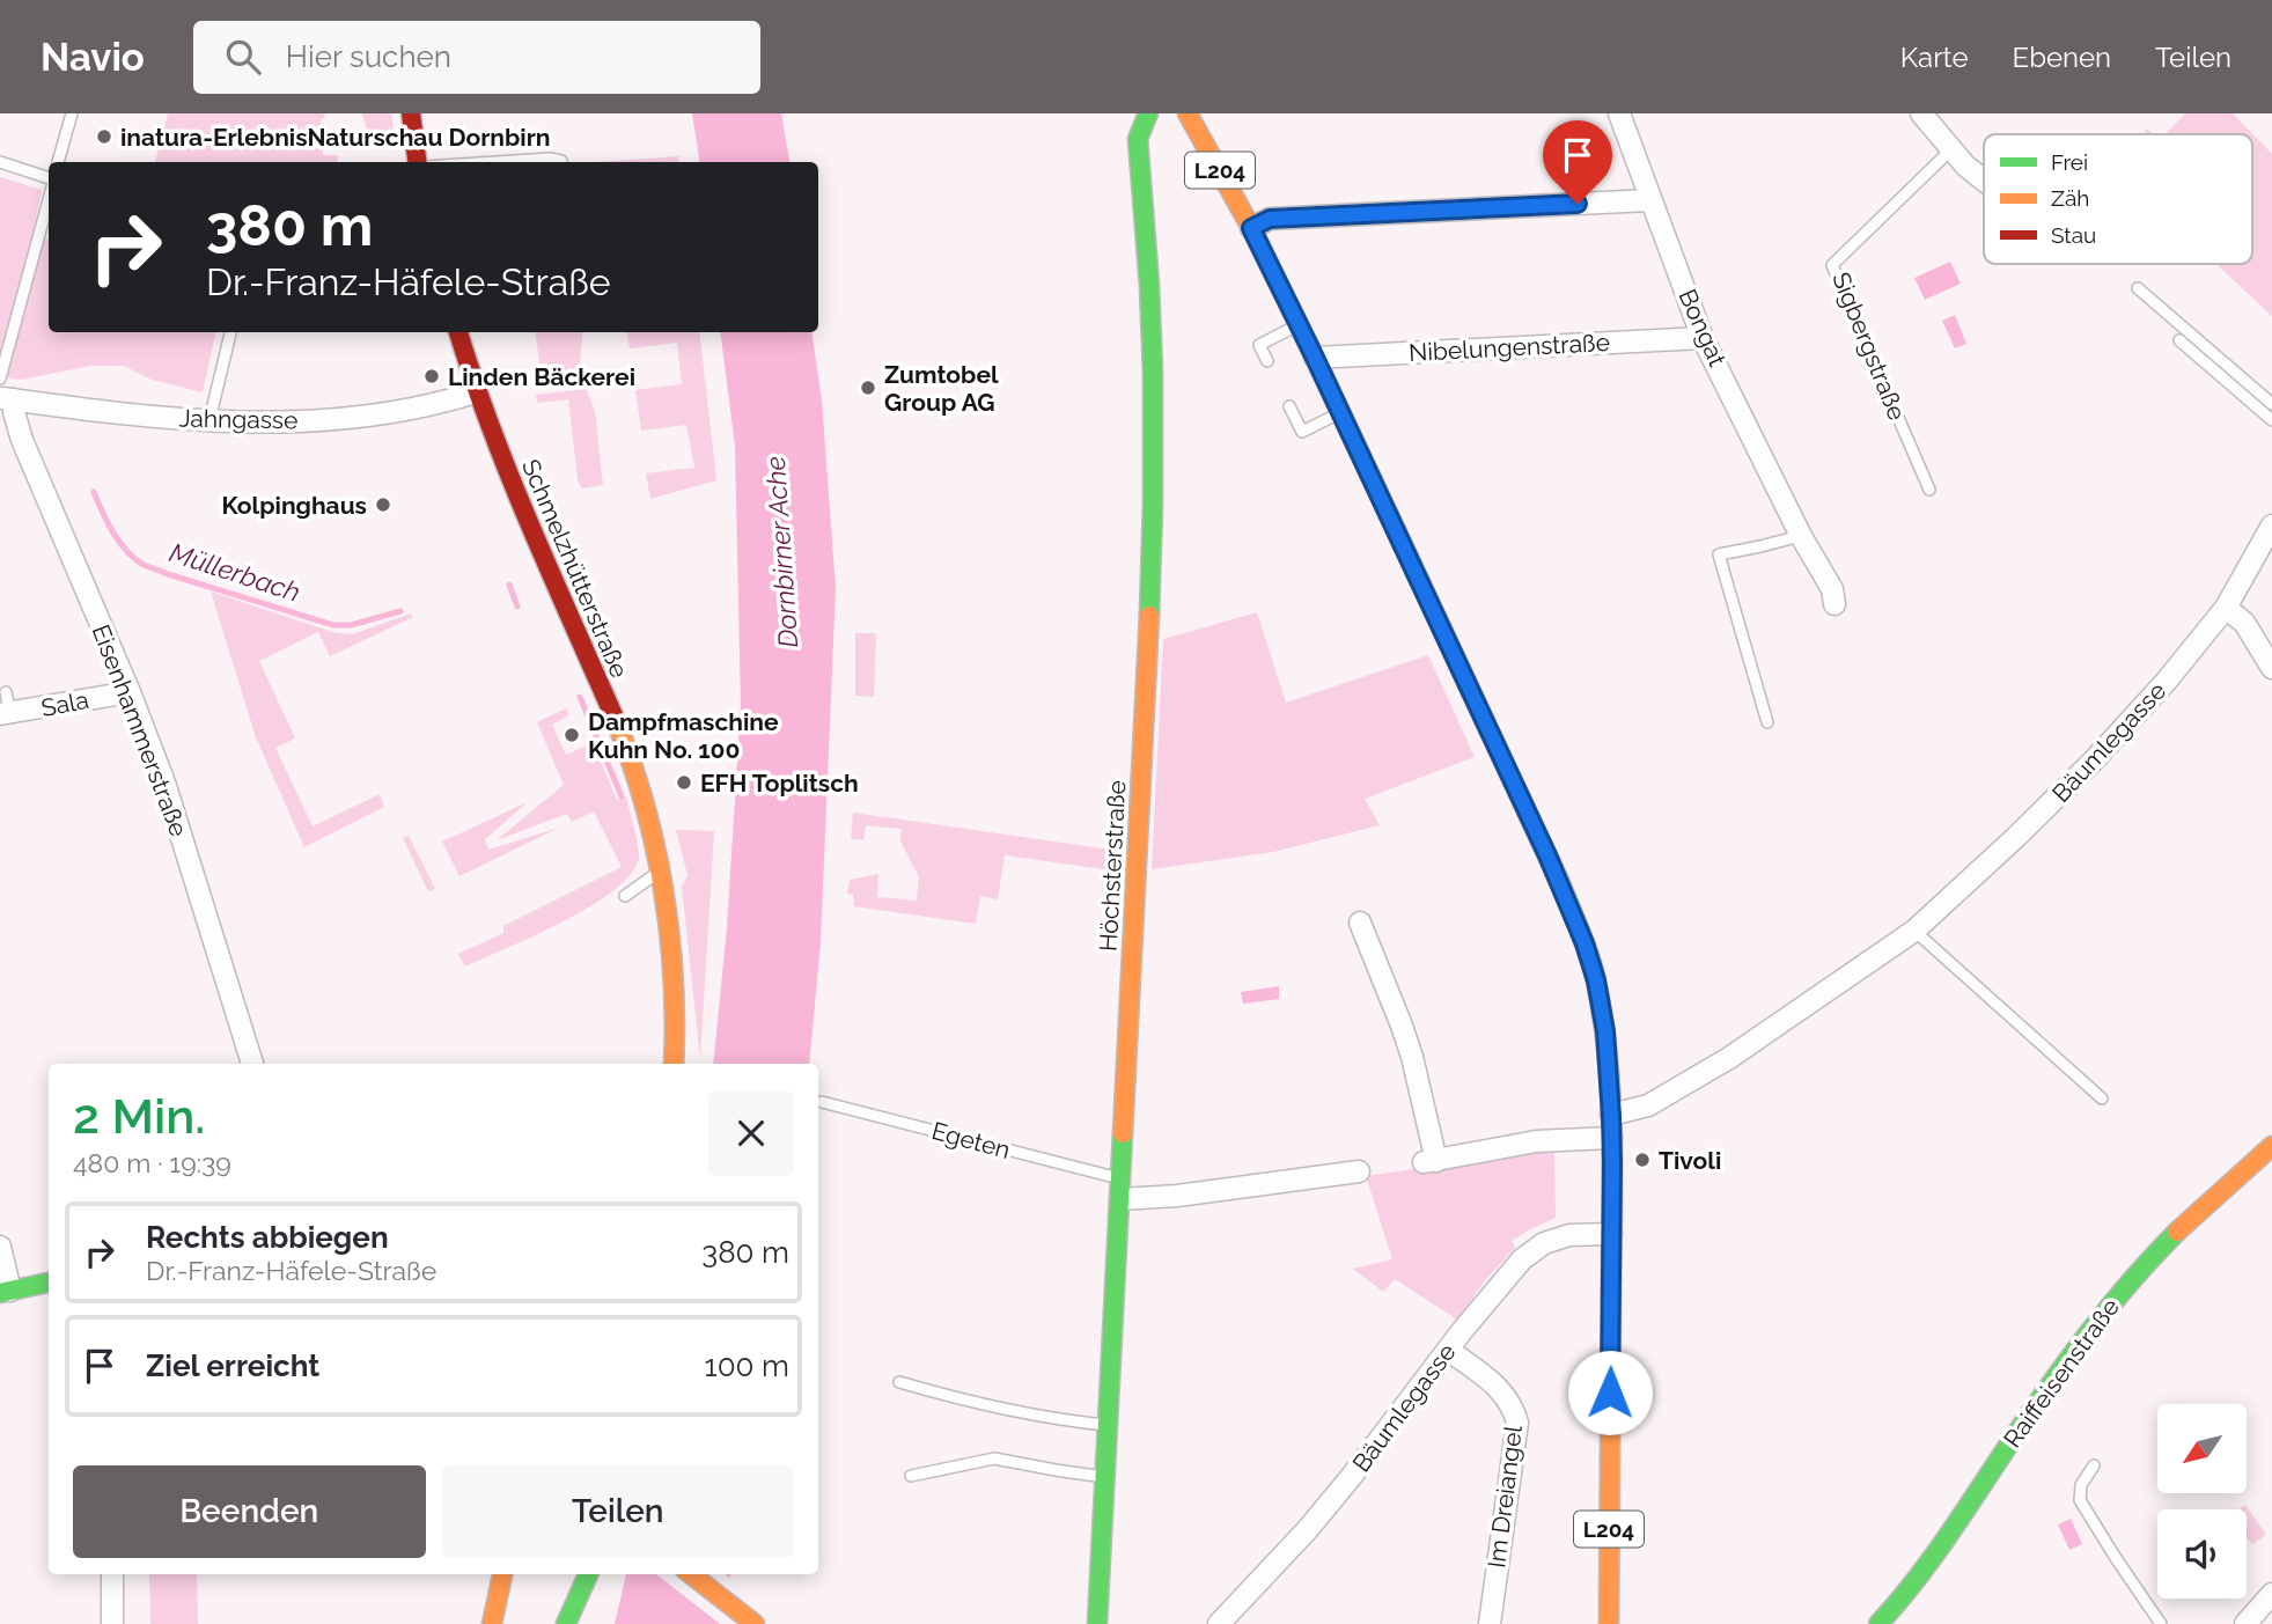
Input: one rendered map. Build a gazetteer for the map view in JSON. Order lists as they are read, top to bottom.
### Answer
{
  "streets": {
    "main road": [
      "L204",
      "Schmelzhütterstraße",
      "Höchsterstraße",
      "Raiffeisenstraße"
    ],
    "street": [
      "Bongat",
      "Nibelungenstraße",
      "Jahngasse",
      "Sala",
      "Eisenhammerstraße",
      "Bäumlegasse",
      "Egeten",
      "Im Dreiangel"
    ],
    "lane": ["Sigbergstraße"]
  },
  "crossings": [
    ["L204", "Nibelungenstraße"],
    ["L204", "Bäumlegasse"],
    ["Bongat", "Nibelungenstraße"],
    ["Jahngasse", "Schmelzhütterstraße"],
    ["Jahngasse", "Eisenhammerstraße"],
    ["Sala", "Eisenhammerstraße"],
    ["Bäumlegasse", "Im Dreiangel"],
    ["Höchsterstraße", "Egeten"]
  ],
  "water": ["Dornbirner Ache", "Müllerbach"],
  "places": [
    "inatura-ErlebnisNaturschau Dornbirn",
    "Linden Bäckerei",
    "Zumtobel Group AG",
    "Kolpinghaus",
    "Dampfmaschine Kuhn No. 100",
    "EFH Toplitsch",
    "Tivoli"
  ],
  "legend": ["Frei", "Zäh", "Stau"],
  "north": "bottom left",
  "page": {
    "header": "Navio",
    "search": "Hier suchen",
    "nav": ["Karte", "Ebenen", "Teilen"],
    "turn": ["380 m", "Dr.-Franz-Häfele-Straße"],
    "heading": ["2 Min.", "480 m · 19:39"],
    "list": [
      {
        "name": "Rechts abbiegen",
        "note": "Dr.-Franz-Häfele-Straße",
        "value": "380 m"
      },
      {
        "name": "Ziel erreicht",
        "value": "100 m"
      }
    ],
    "buttons": ["Beenden", "Teilen"]
  }
}
